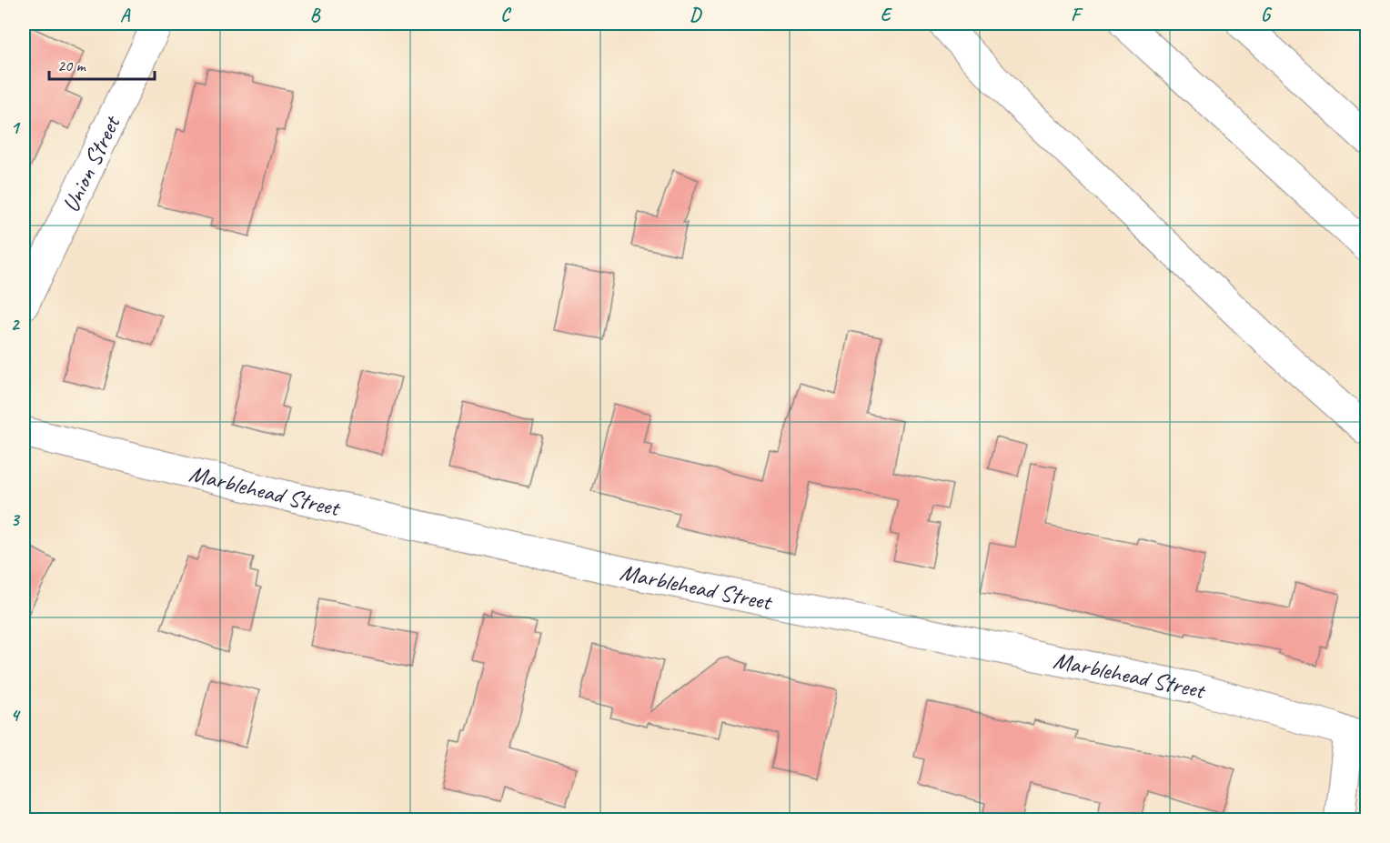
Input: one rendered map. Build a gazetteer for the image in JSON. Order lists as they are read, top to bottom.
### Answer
{
  "streets": {
    "main road": ["Union Street", "Marblehead Street"]
  },
  "scale_bar": "20 m",
  "grid": {
    "columns": [
      "A",
      "B",
      "C",
      "D",
      "E",
      "F",
      "G"
    ],
    "rows": [
      "1",
      "2",
      "3",
      "4"
    ]
  }
}
